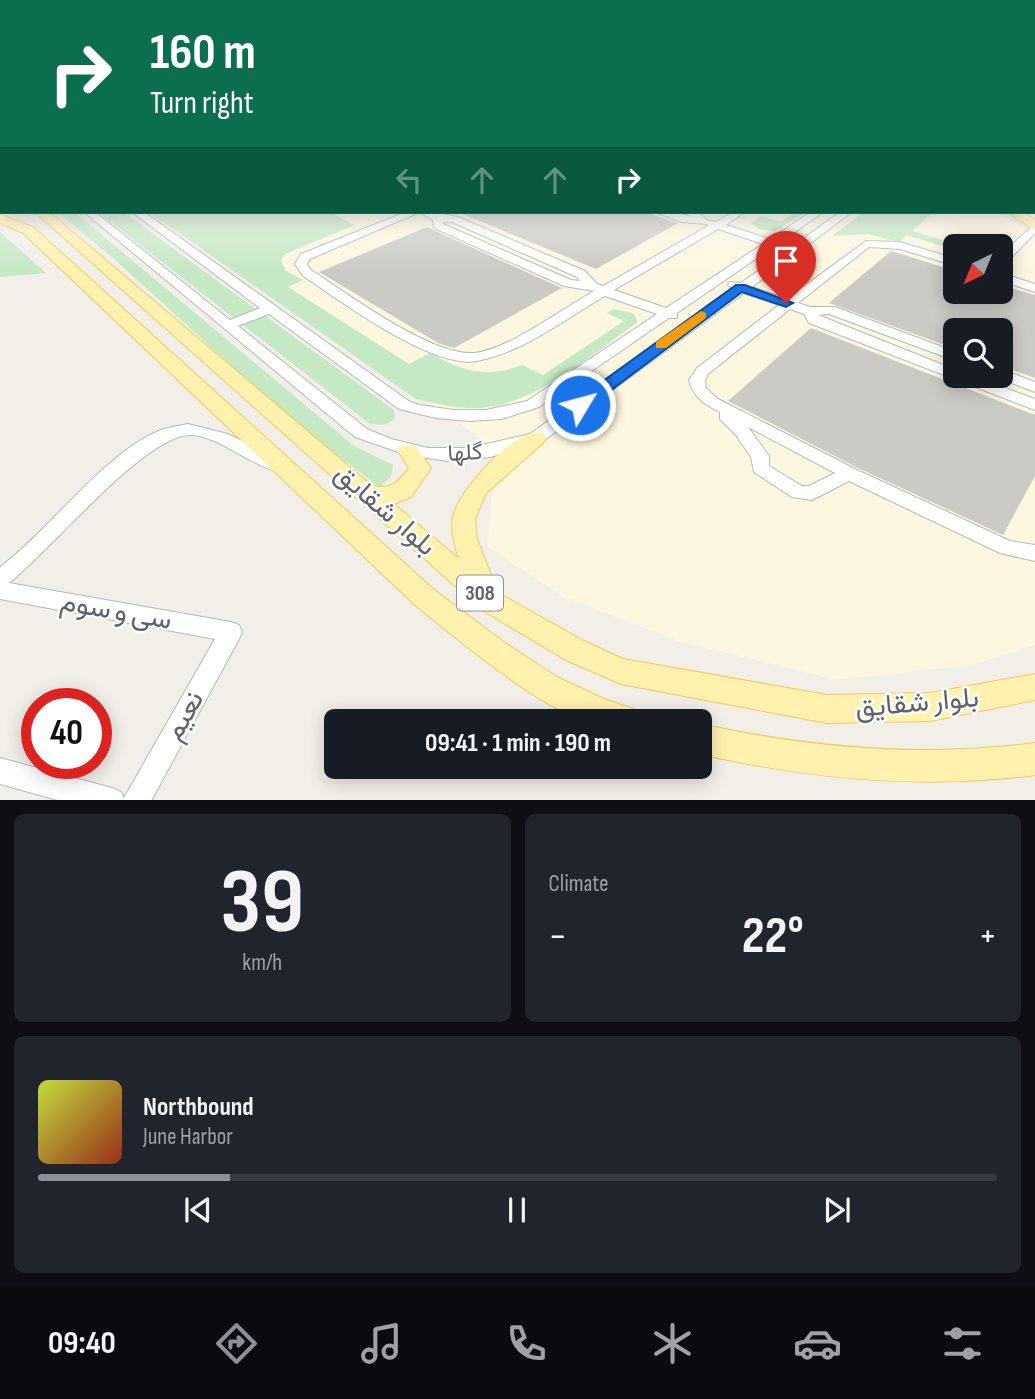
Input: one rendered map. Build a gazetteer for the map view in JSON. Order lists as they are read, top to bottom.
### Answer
{
  "streets": {
    "main road": ["بلوار شقایق", "308"],
    "street": ["گلها", "سی و سوم", "نعیم"]
  },
  "crossings": [
    ["سی و سوم", "نعیم"]
  ],
  "north": "bottom left",
  "page": {
    "turn": ["160 m", "Turn right"],
    "limit": "40",
    "trip": "09:41 · 1 min · 190 m",
    "tile": [
      ["39", "km/h"],
      "Climate"
    ],
    "heat": ["−", "22°", "+"],
    "song": ["Northbound", "June Harbor"],
    "tabs": "09:40"
  }
}
